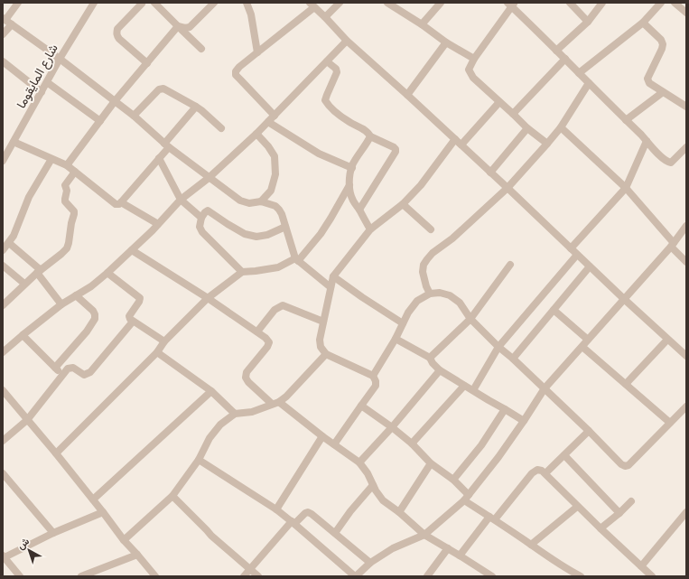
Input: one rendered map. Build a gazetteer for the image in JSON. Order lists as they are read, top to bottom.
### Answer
{
  "streets": {
    "street": ["شارع المايقوما"]
  },
  "north": "top left"
}
